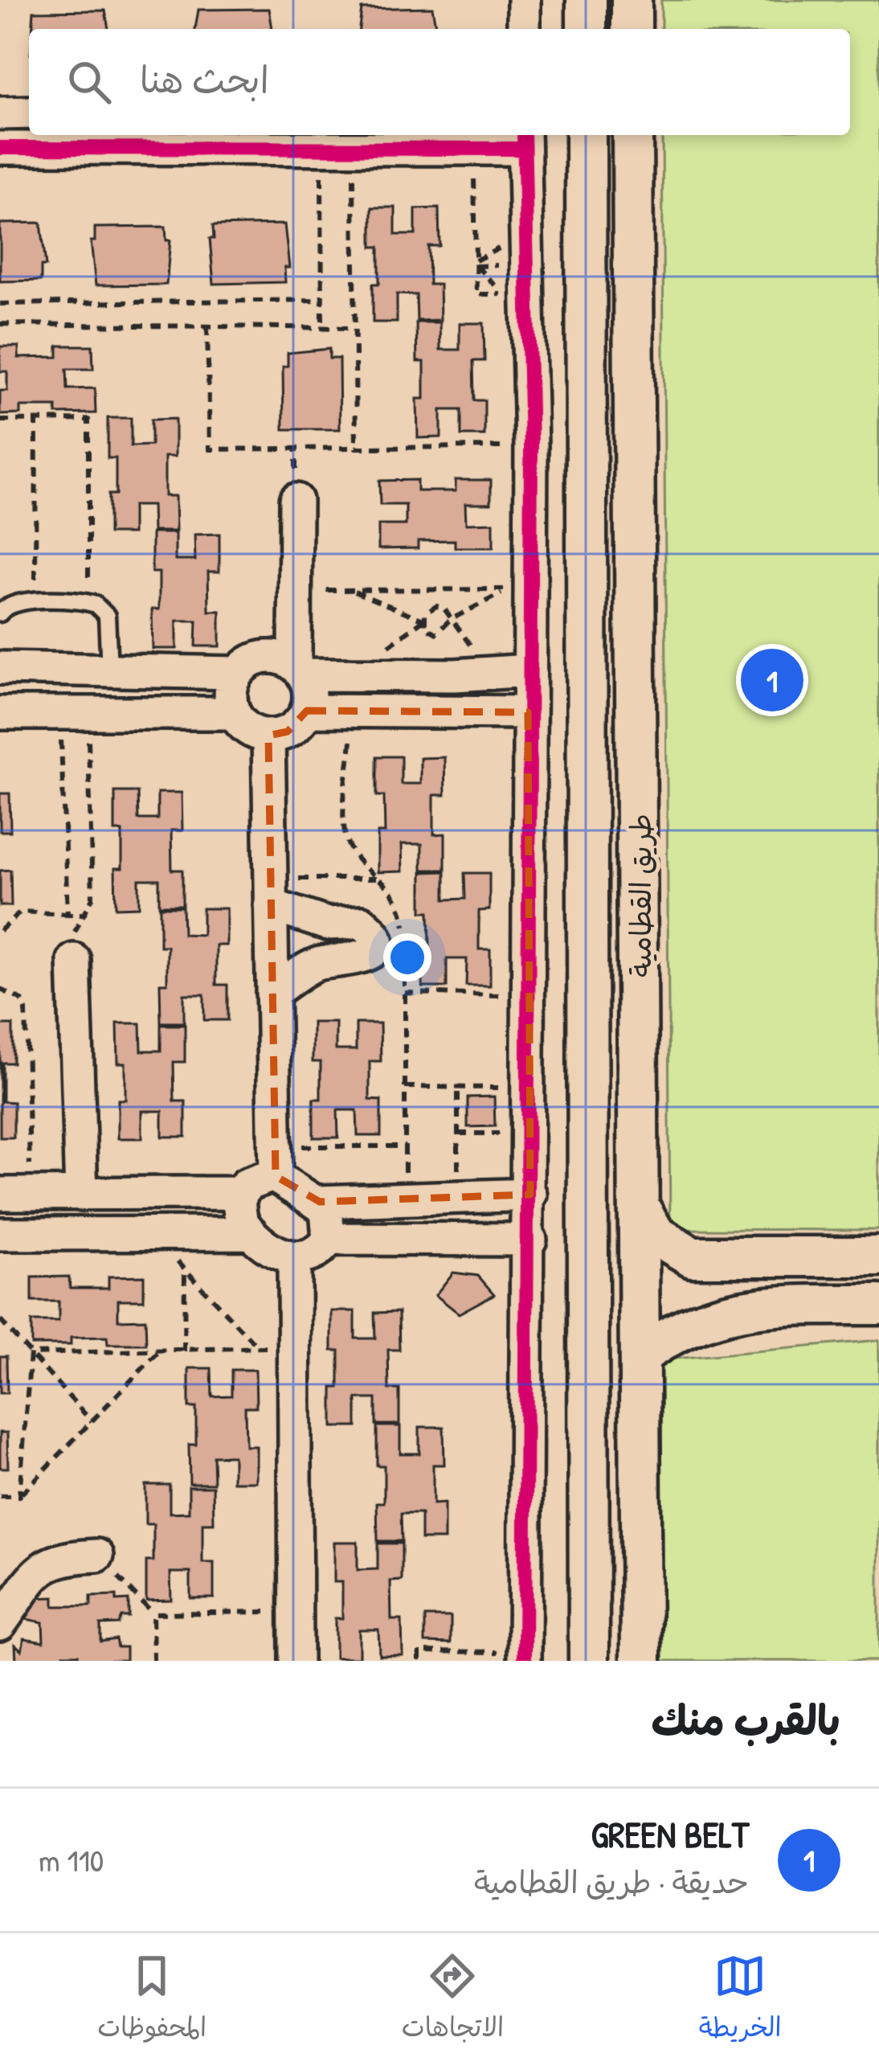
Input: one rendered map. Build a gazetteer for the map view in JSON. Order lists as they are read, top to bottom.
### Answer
{
  "streets": {
    "street": ["طريق القطامية"]
  },
  "page": {
    "search": "ابحث هنا",
    "pins": "1",
    "heading": "بالقرب منك",
    "list": [
      {
        "mark": "1",
        "name": "GREEN BELT",
        "note": "حديقة · طريق القطامية",
        "value": "110 m"
      }
    ],
    "nav": ["الخريطة", "الاتجاهات", "المحفوظات"]
  }
}
